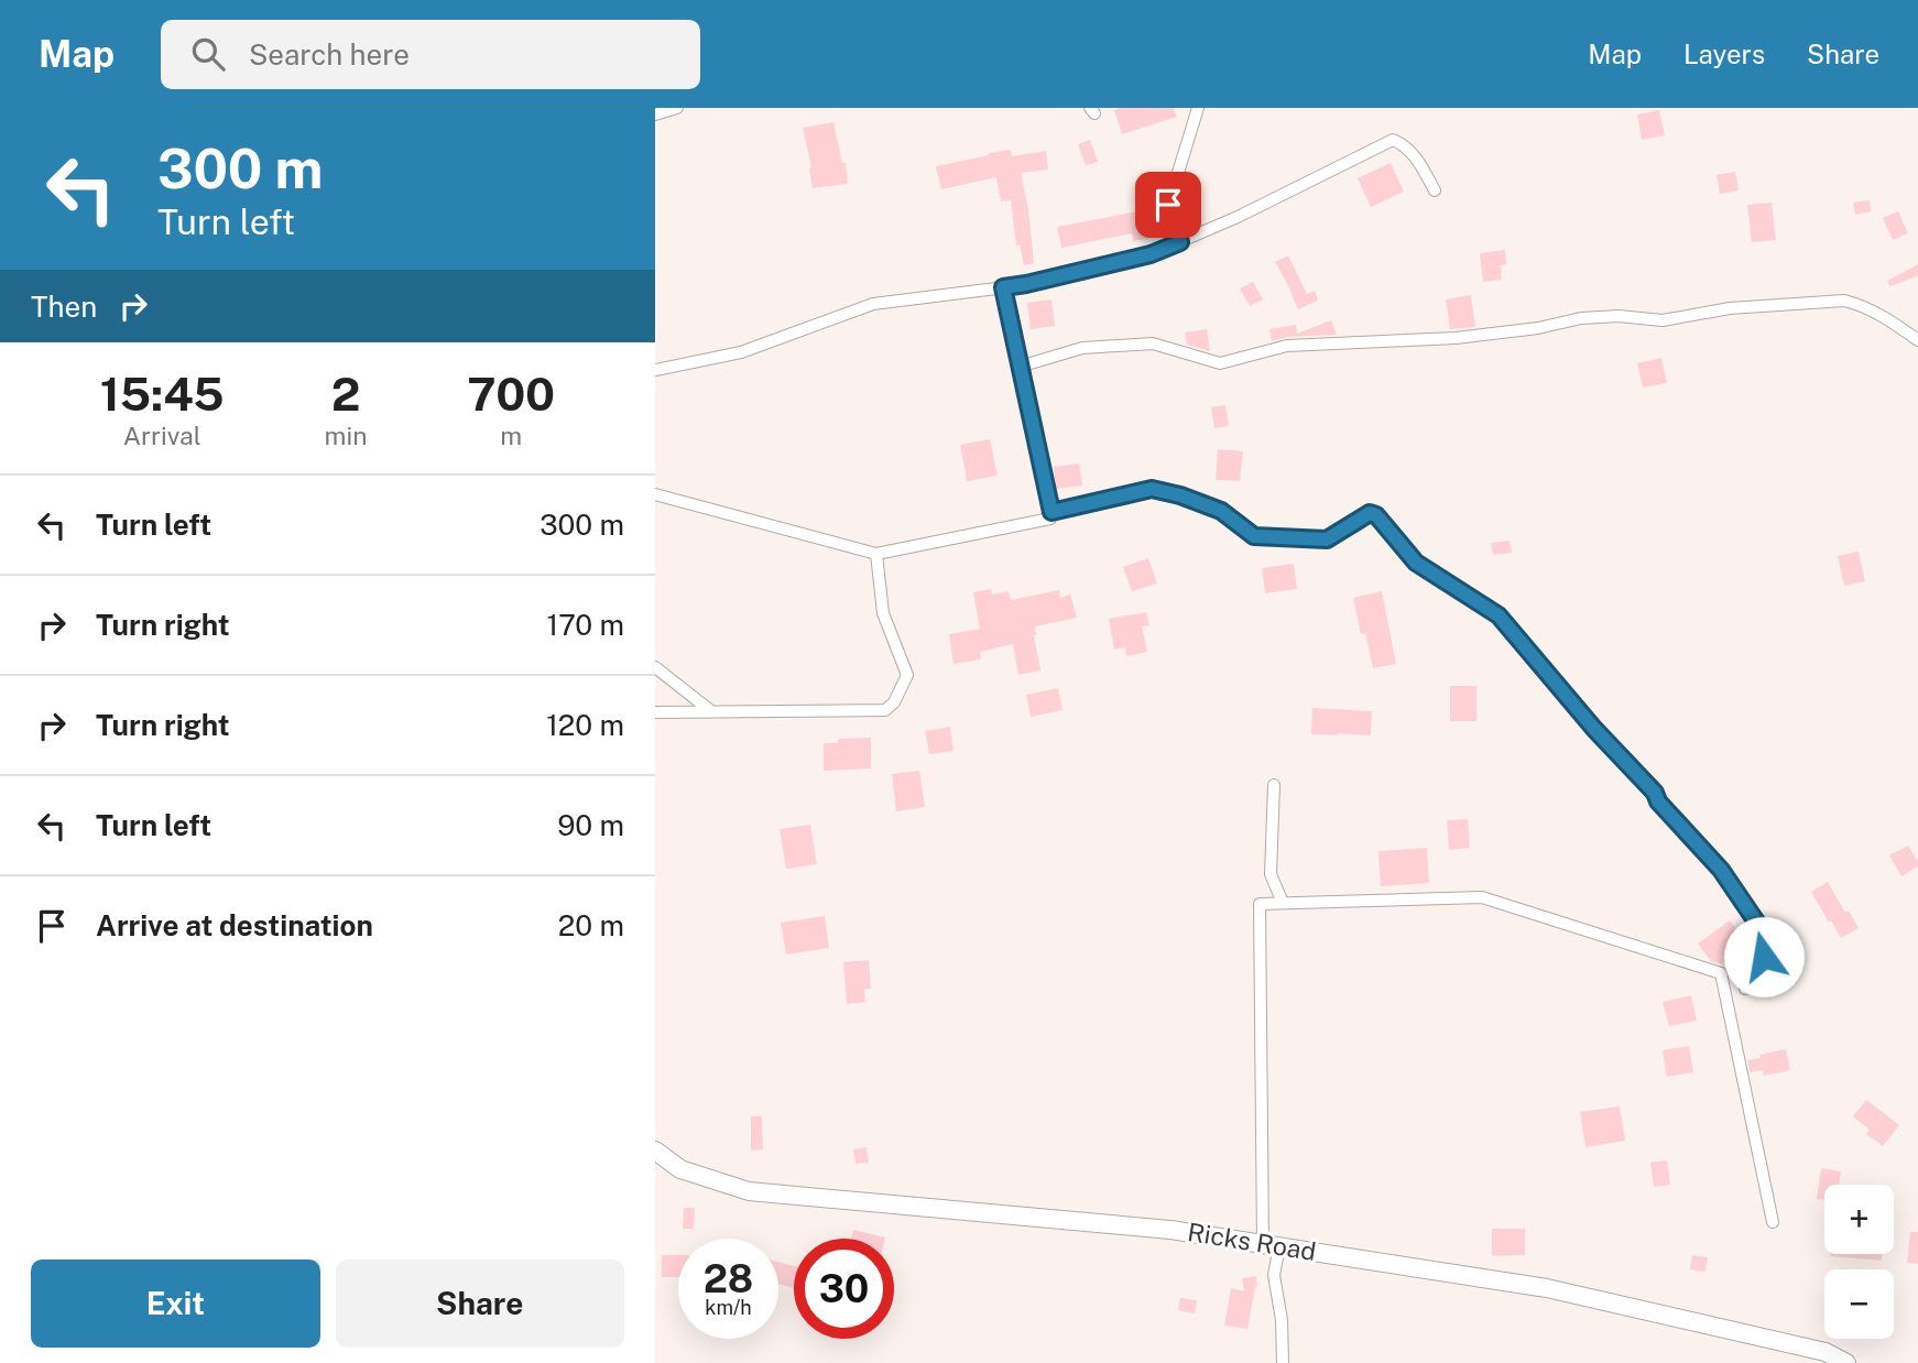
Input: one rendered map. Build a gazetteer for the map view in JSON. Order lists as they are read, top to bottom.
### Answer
{
  "streets": {
    "street": ["Ricks Road"]
  },
  "page": {
    "header": "Map",
    "search": "Search here",
    "nav": ["Map", "Layers", "Share"],
    "turn": ["300 m", "Turn left"],
    "then": "Then",
    "eta": [
      "15:45",
      "Arrival",
      "2",
      "min",
      "700",
      "m"
    ],
    "list": [
      {
        "name": "Turn left",
        "value": "300 m"
      },
      {
        "name": "Turn right",
        "value": "170 m"
      },
      {
        "name": "Turn right",
        "value": "120 m"
      },
      {
        "name": "Turn left",
        "value": "90 m"
      },
      {
        "name": "Arrive at destination",
        "value": "20 m"
      }
    ],
    "map_buttons": ["+", "−"],
    "speed": "28 km/h",
    "limit": "30",
    "buttons": ["Exit", "Share"]
  }
}
